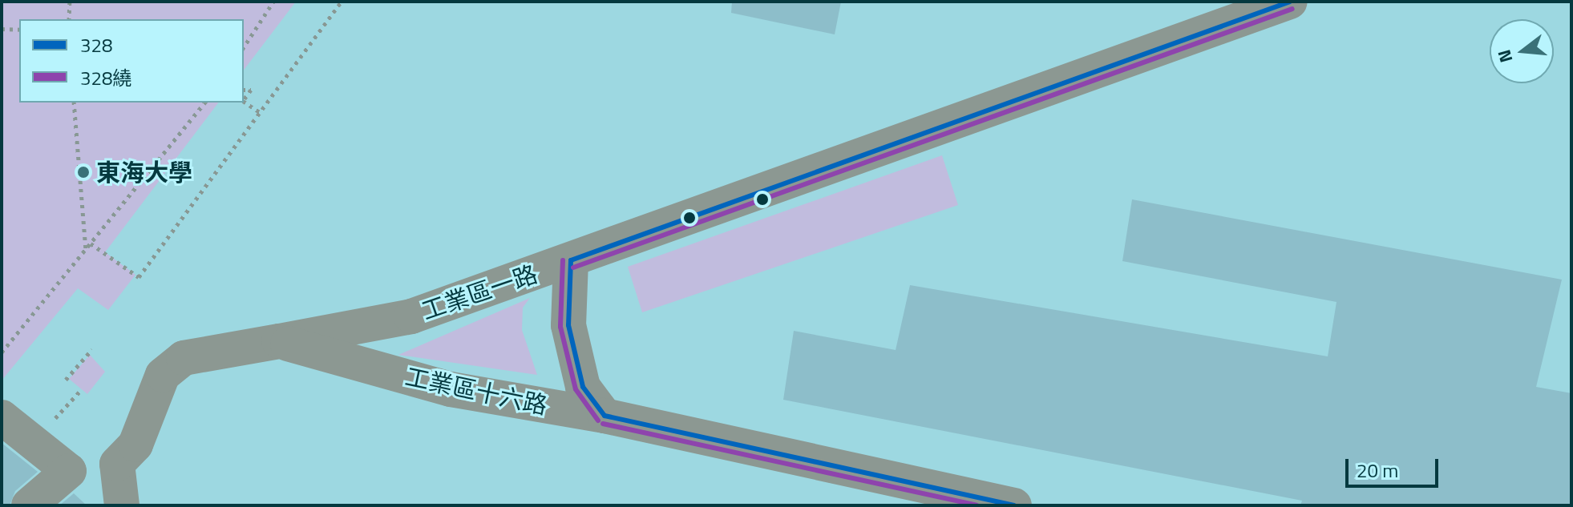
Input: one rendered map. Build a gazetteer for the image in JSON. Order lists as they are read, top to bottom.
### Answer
{
  "streets": {
    "street": ["工業區一路", "工業區十六路"]
  },
  "crossings": [
    ["工業區一路", "工業區十六路"]
  ],
  "places": ["東海大學"],
  "lines": ["transit line 328", "transit line 328繞"],
  "legend": ["328", "328繞"],
  "scale_bar": "20 m",
  "north": "left"
}
